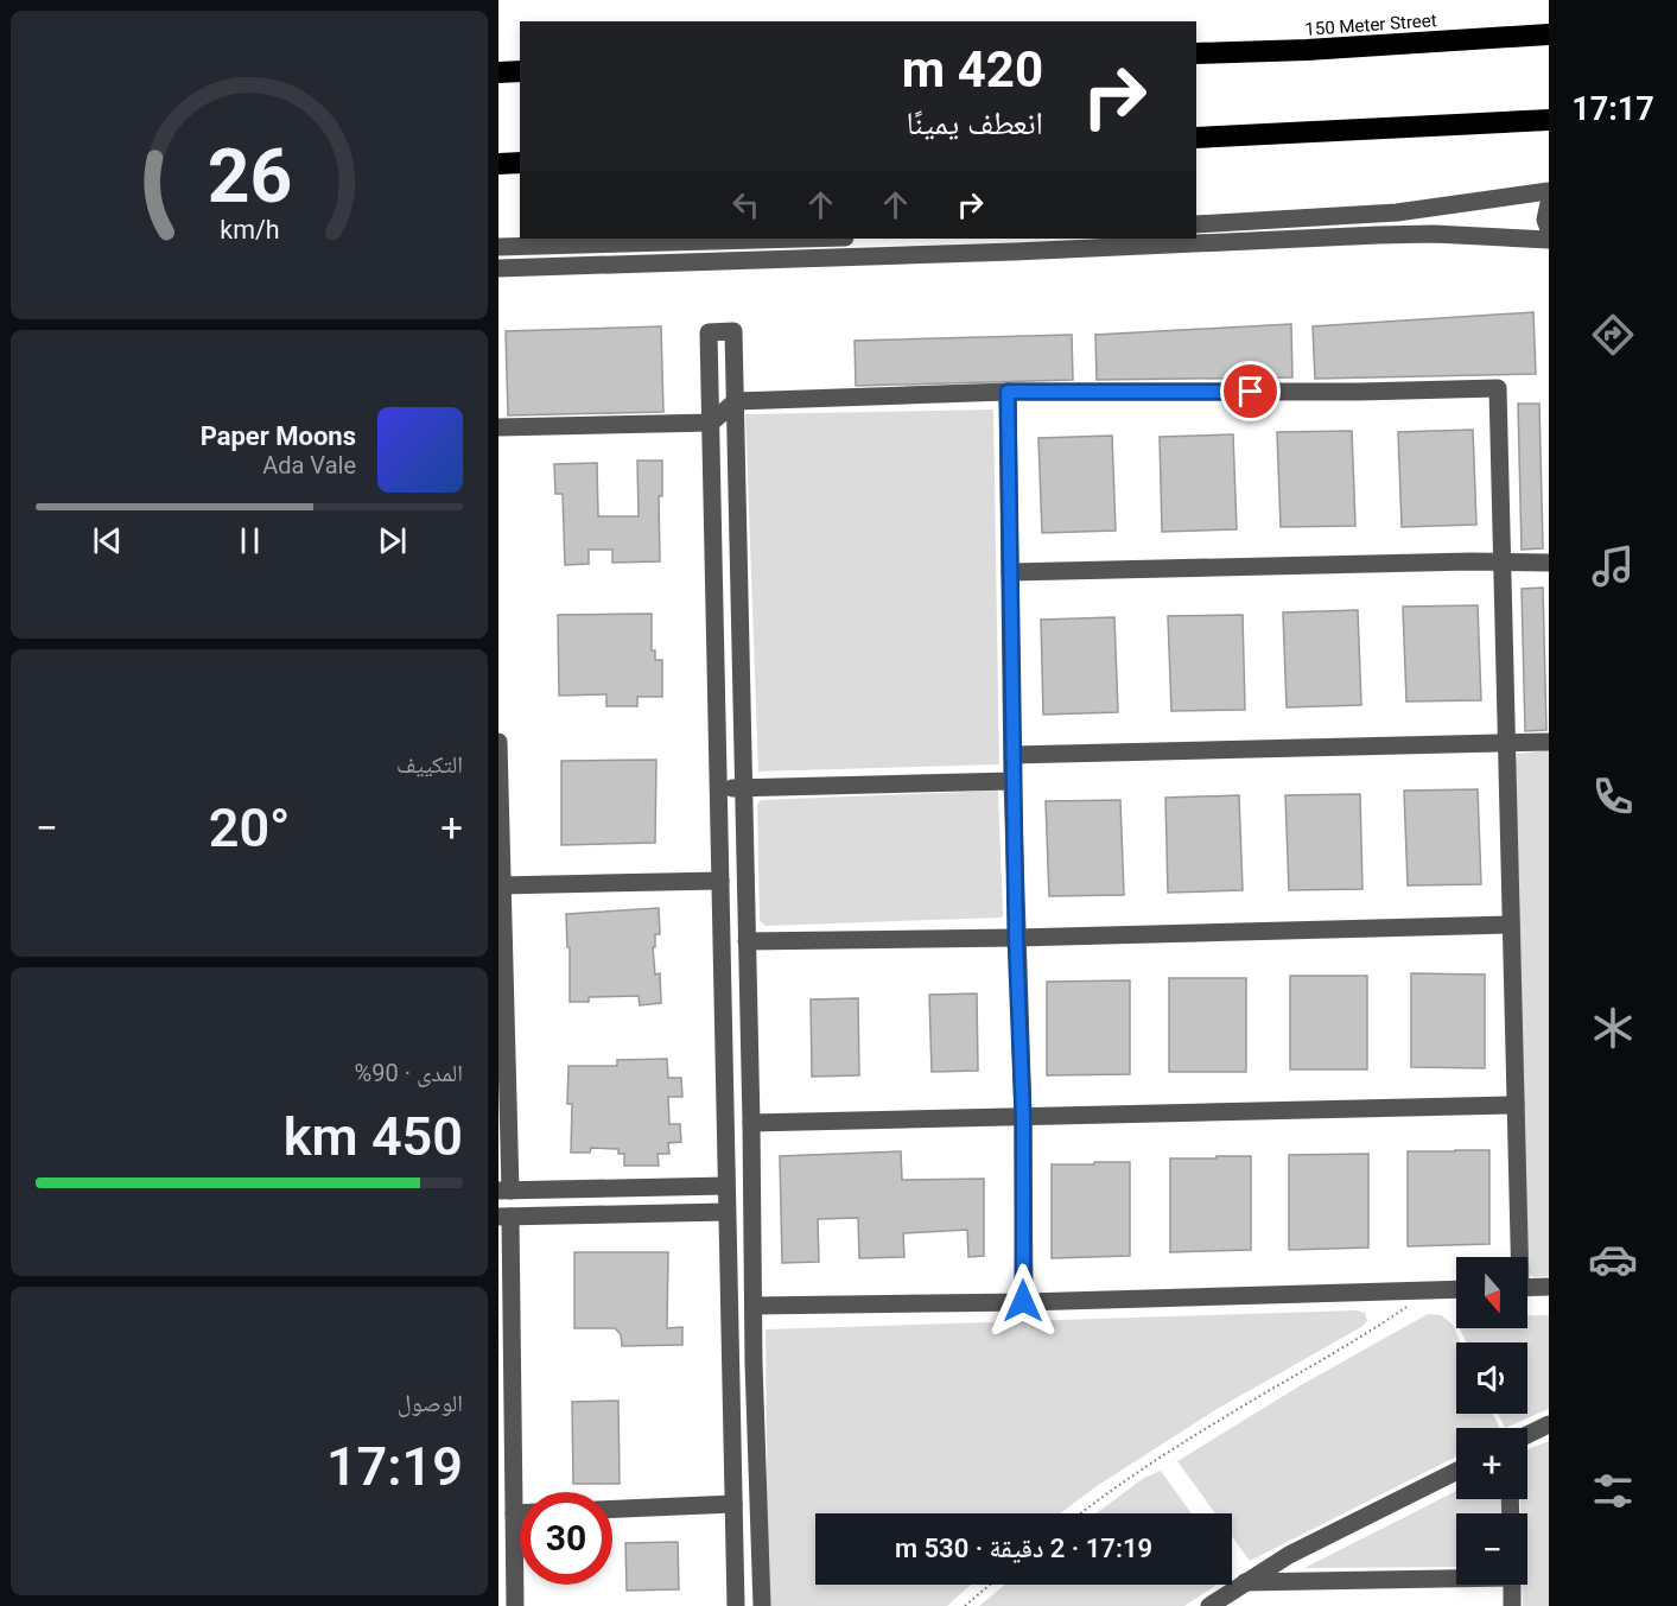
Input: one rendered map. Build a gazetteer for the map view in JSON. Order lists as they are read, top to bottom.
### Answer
{
  "streets": {
    "highway": ["150 Meter Street"]
  },
  "north": "bottom",
  "page": {
    "tabs": "17:17",
    "turn": ["420 m", "انعطف يمينًا"],
    "song": ["Paper Moons", "Ada Vale"],
    "tile": [
      "التكييف",
      ["المدى · 90%", "450 km"],
      ["الوصول", "17:19"]
    ],
    "heat": ["−", "20°", "+"],
    "map_buttons": ["+", "−"],
    "limit": "30",
    "trip": "17:19 · 2 دقيقة · 530 m",
    "gauge": ["26", "km/h"]
  }
}
